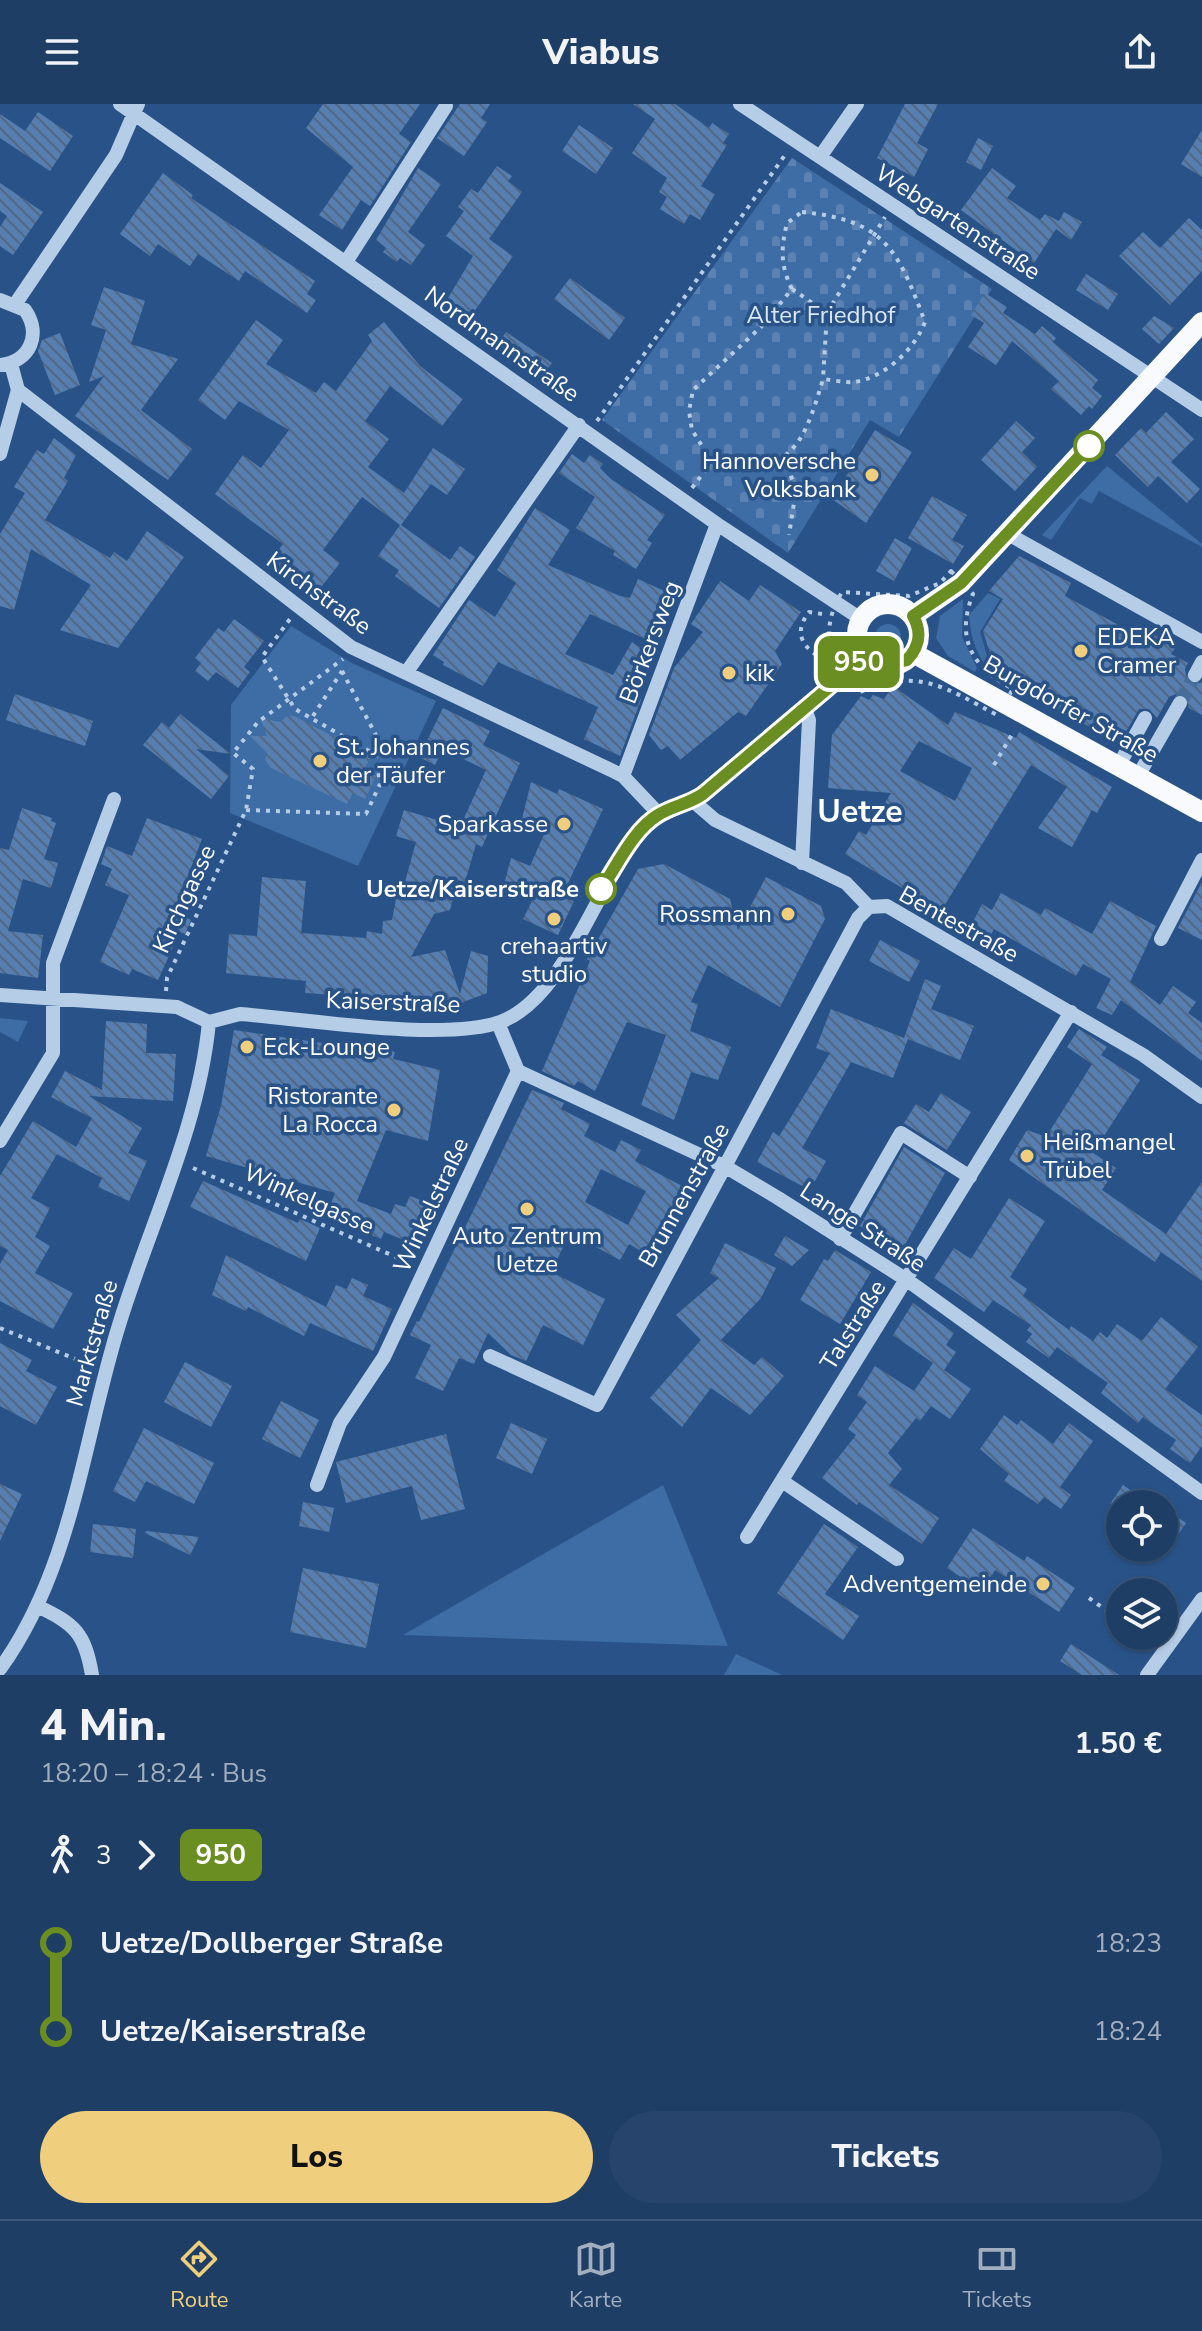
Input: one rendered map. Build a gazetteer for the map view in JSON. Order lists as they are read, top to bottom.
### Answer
{
  "streets": {
    "main road": ["Burgdorfer Straße"],
    "street": [
      "Webgartenstraße",
      "Nordmannstraße",
      "Kirchstraße",
      "Börkersweg",
      "Bentestraße",
      "Kaiserstraße",
      "Brunnenstraße",
      "Winkelstraße",
      "Lange Straße",
      "Talstraße",
      "Marktstraße"
    ],
    "path": ["Kirchgasse", "Winkelgasse"]
  },
  "crossings": [
    ["Nordmannstraße", "Börkersweg"],
    ["Nordmannstraße", "Burgdorfer Straße"],
    ["Nordmannstraße", "Kaiserstraße"],
    ["Kirchstraße", "Börkersweg"],
    ["Kirchstraße", "Kaiserstraße"],
    ["Burgdorfer Straße", "Kaiserstraße"],
    ["Bentestraße", "Kaiserstraße"],
    ["Bentestraße", "Brunnenstraße"],
    ["Bentestraße", "Talstraße"],
    ["Kaiserstraße", "Marktstraße"],
    ["Brunnenstraße", "Lange Straße"],
    ["Winkelgasse", "Winkelstraße"],
    ["Winkelgasse", "Marktstraße"],
    ["Winkelstraße", "Lange Straße"],
    ["Lange Straße", "Talstraße"]
  ],
  "districts": ["Uetze"],
  "parks": ["Alter Friedhof"],
  "places": [
    "Hannoversche Volksbank",
    "EDEKA Cramer",
    "kik",
    "St. Johannes der Täufer",
    "Sparkasse",
    "Uetze/Kaiserstraße",
    "Rossmann",
    "crehaartiv studio",
    "Eck-Lounge",
    "Ristorante La Rocca",
    "Heißmangel Trübel",
    "Auto Zentrum Uetze",
    "Adventgemeinde"
  ],
  "lines": ["bus line 950"],
  "page": {
    "header": "Viabus",
    "on_map": "950",
    "heading": ["4 Min.", "18:20 – 18:24 · Bus", "1.50 €"],
    "legs": ["3", "950"],
    "list": [
      {
        "name": "Uetze/Dollberger Straße",
        "value": "18:23"
      },
      {
        "name": "Uetze/Kaiserstraße",
        "value": "18:24"
      }
    ],
    "buttons": ["Los", "Tickets"],
    "tabs": ["Route", "Karte", "Tickets"]
  }
}
